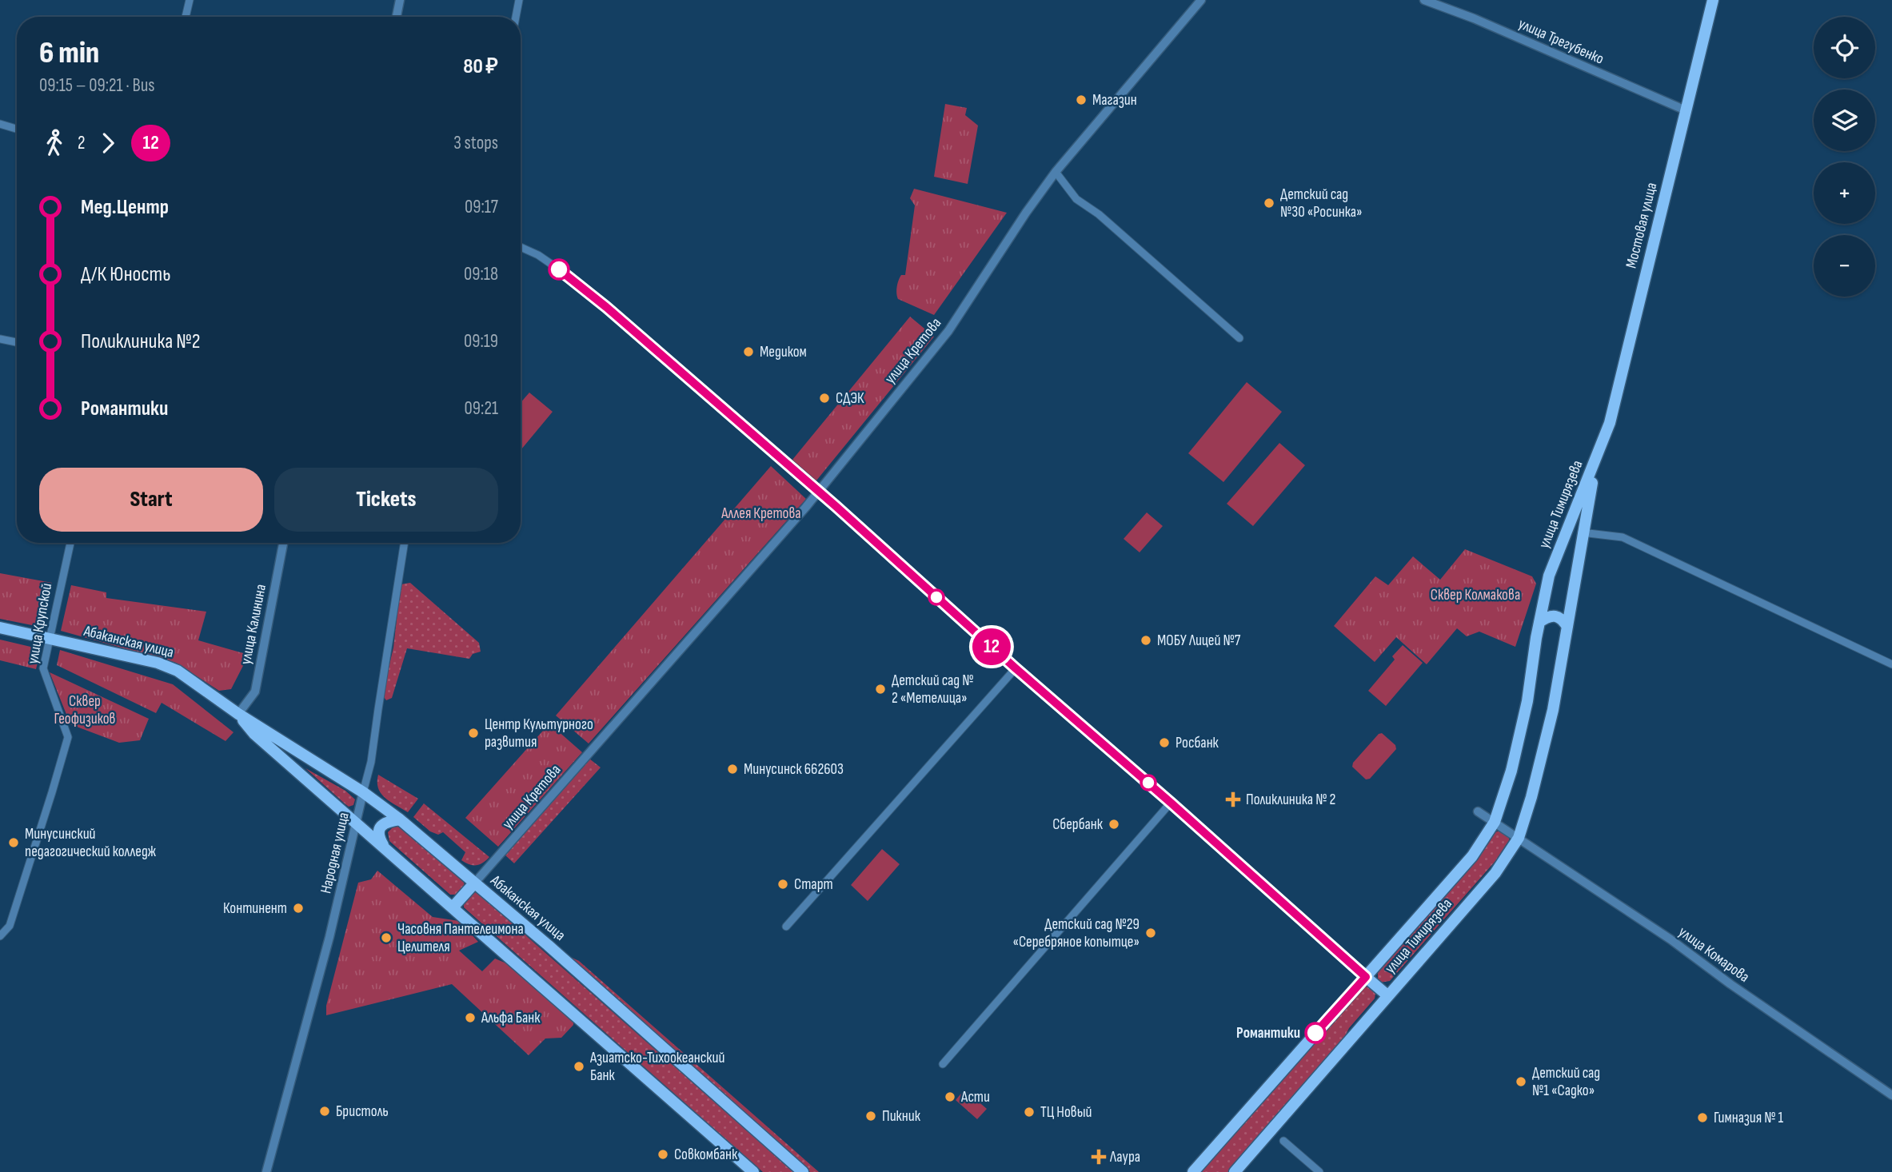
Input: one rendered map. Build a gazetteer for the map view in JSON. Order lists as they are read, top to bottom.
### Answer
{
  "streets": {
    "main road": ["Мостовая улица", "улица Тимирязева", "Абаканская улица"],
    "street": [
      "улица Трегубенко",
      "улица Кретова",
      "улица Крупской",
      "улица Калинина",
      "Народная улица",
      "улица Комарова"
    ]
  },
  "crossings": [
    ["улица Трегубенко", "Мостовая улица"],
    ["Мостовая улица", "улица Тимирязева"],
    ["улица Кретова", "Абаканская улица"],
    ["улица Тимирязева", "улица Комарова"],
    ["улица Крупской", "Абаканская улица"],
    ["улица Калинина", "Абаканская улица"],
    ["Абаканская улица", "Народная улица"]
  ],
  "parks": ["Аллея Кретова", "Сквер Колмакова", "Сквер Геофизиков"],
  "places": {
    "other": [
      "Магазин",
      "Детский сад №30 «Росинка»",
      "Медиком",
      "СДЭК",
      "МОБУ Лицей №7",
      "Детский сад № 2 «Метелица»",
      "Центр Культурного развития",
      "Росбанк",
      "Минусинск 662603",
      "Сбербанк",
      "Минусинский педагогический колледж",
      "Старт",
      "Континент",
      "Детский сад №29 «Серебряное копытце»",
      "Часовня Пантелеимона Целителя",
      "Альфа Банк",
      "Романтики",
      "Азиатско-Тихоокеанский Банк",
      "Детский сад №1 «Cадко»",
      "Асти",
      "Бристоль",
      "ТЦ Новый",
      "Пикник",
      "Гимназия № 1",
      "Совкомбанк"
    ],
    "health": ["Поликлиника № 2", "Лаура"]
  },
  "lines": ["bus line 12"],
  "page": {
    "on_map": "12",
    "map_buttons": ["+", "−"],
    "heading": ["6 min", "09:15 – 09:21 · Bus", "80 ₽"],
    "legs": ["2", "12", "3 stops"],
    "list": [
      {
        "name": "Мед.Центр",
        "value": "09:17"
      },
      {
        "name": "Д/К Юность",
        "value": "09:18"
      },
      {
        "name": "Поликлиника №2",
        "value": "09:19"
      },
      {
        "name": "Романтики",
        "value": "09:21"
      }
    ],
    "buttons": ["Start", "Tickets"]
  }
}
